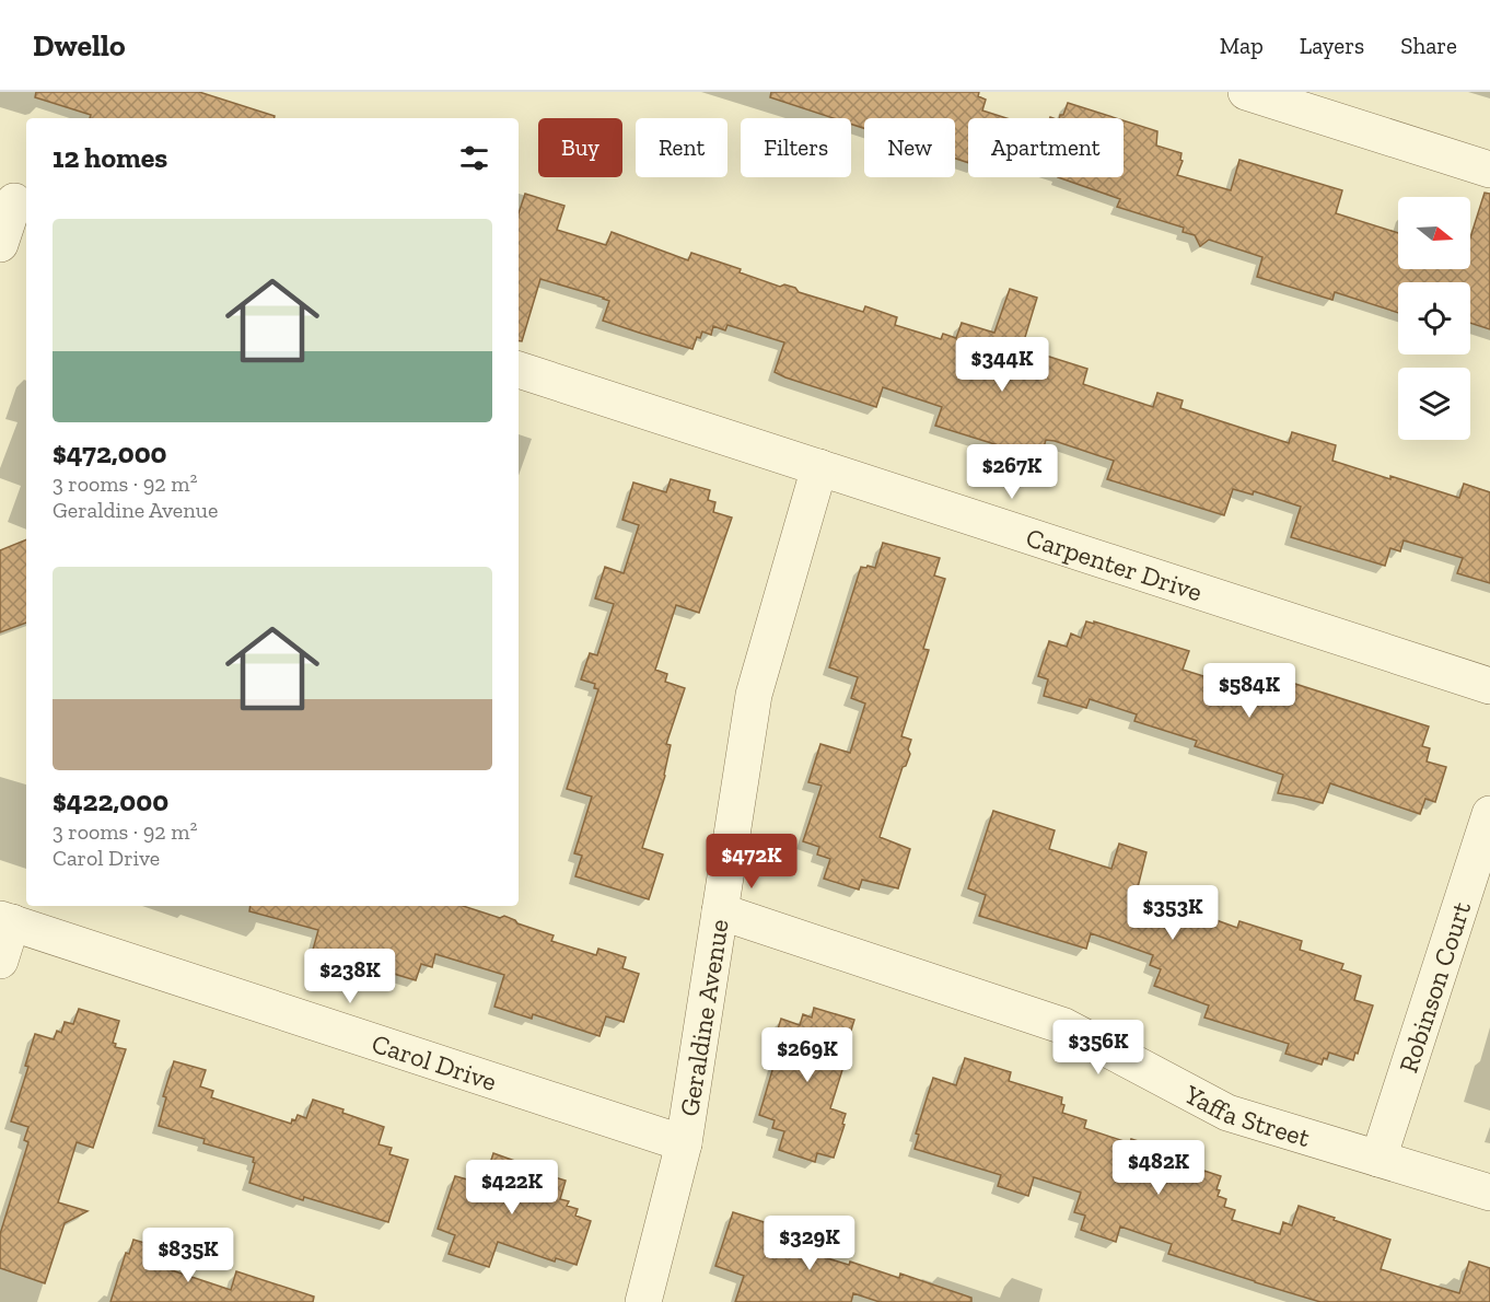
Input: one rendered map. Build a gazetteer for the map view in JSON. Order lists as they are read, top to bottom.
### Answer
{
  "streets": {
    "street": [
      "Carpenter Drive",
      "Robinson Court",
      "Geraldine Avenue",
      "Carol Drive",
      "Yaffa Street"
    ]
  },
  "crossings": [
    ["Carpenter Drive", "Geraldine Avenue"],
    ["Robinson Court", "Yaffa Street"],
    ["Geraldine Avenue", "Carol Drive"],
    ["Geraldine Avenue", "Yaffa Street"]
  ],
  "north": "right",
  "page": {
    "header": "Dwello",
    "nav": ["Map", "Layers", "Share"],
    "chip": [
      "Buy",
      "Rent",
      "Filters",
      "New",
      "Apartment"
    ],
    "heading": "12 homes",
    "list": [
      {
        "name": "$472,000",
        "note": "3 rooms · 92 m² · Geraldine Avenue"
      },
      {
        "name": "$422,000",
        "note": "3 rooms · 92 m² · Carol Drive"
      }
    ],
    "price": [
      "$344K",
      "$267K",
      "$584K",
      "$472K",
      "$353K",
      "$238K",
      "$356K",
      "$269K",
      "$482K",
      "$422K",
      "$329K",
      "$835K"
    ]
  }
}
